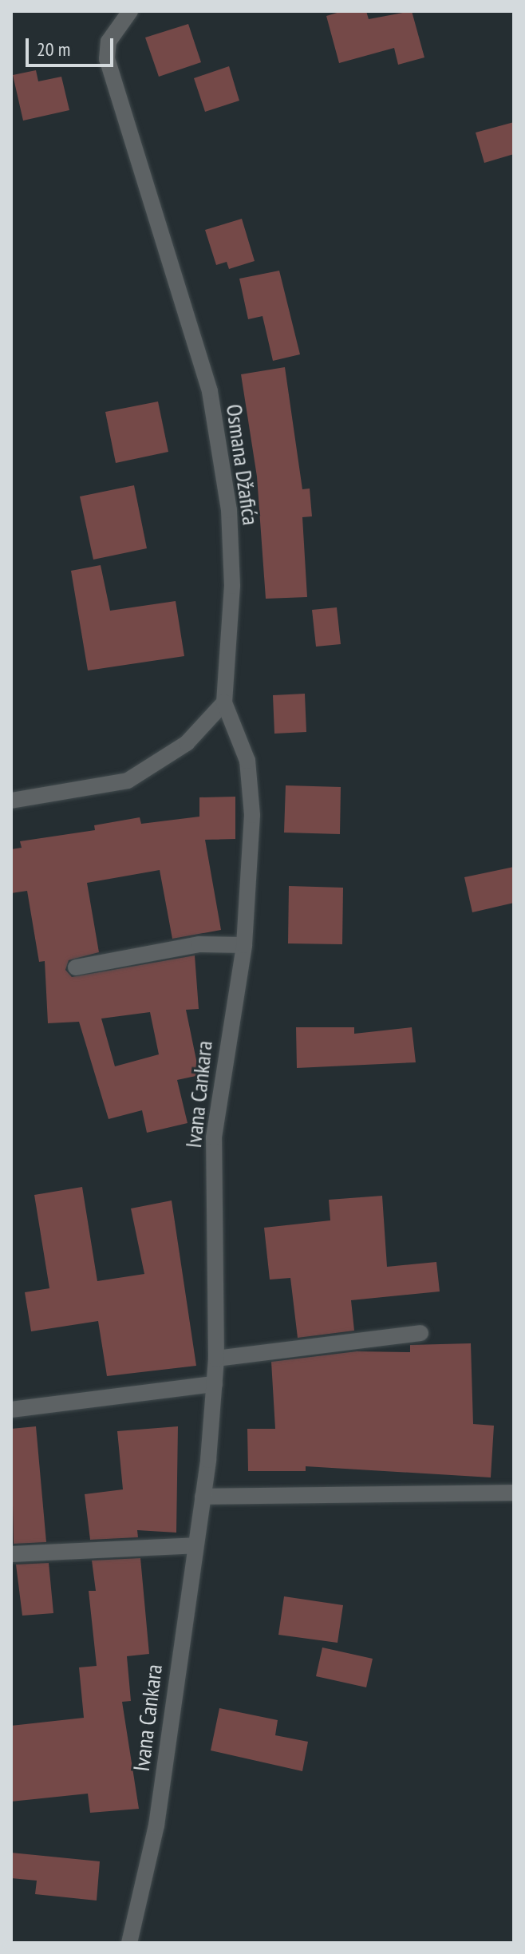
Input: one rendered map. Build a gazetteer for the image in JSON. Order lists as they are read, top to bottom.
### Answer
{
  "streets": {
    "street": ["Osmana Džafića", "Ivana Cankara"]
  },
  "crossings": [
    ["Osmana Džafića", "Ivana Cankara"]
  ],
  "scale_bar": "20 m"
}
